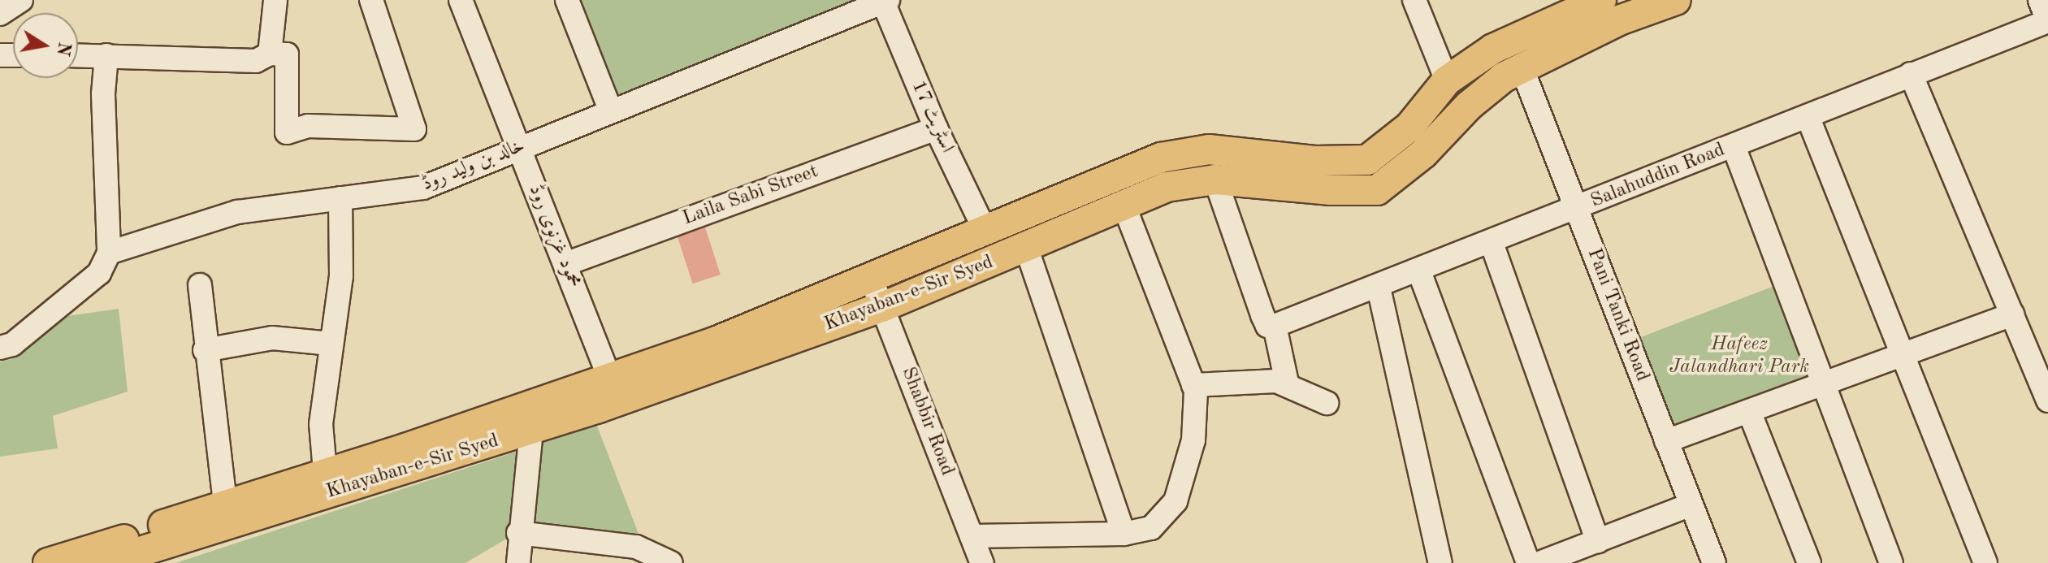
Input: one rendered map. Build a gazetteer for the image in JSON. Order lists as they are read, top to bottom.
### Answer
{
  "streets": {
    "main road": ["Khayaban-e-Sir Syed"],
    "street": [
      "اسٹریٹ 17",
      "خالد بن ولید روڈ",
      "Salahuddin Road",
      "Laila Sabi Street",
      "محمود غزنوی روڈ",
      "Pani Tanki Road",
      "Shabbir Road"
    ]
  },
  "crossings": [
    ["اسٹریٹ 17", "خالد بن ولید روڈ"],
    ["اسٹریٹ 17", "Laila Sabi Street"],
    ["اسٹریٹ 17", "Khayaban-e-Sir Syed"],
    ["خالد بن ولید روڈ", "محمود غزنوی روڈ"],
    ["Salahuddin Road", "Pani Tanki Road"],
    ["Laila Sabi Street", "محمود غزنوی روڈ"],
    ["محمود غزنوی روڈ", "Khayaban-e-Sir Syed"],
    ["Khayaban-e-Sir Syed", "Pani Tanki Road"],
    ["Khayaban-e-Sir Syed", "Shabbir Road"]
  ],
  "parks": ["Hafeez Jalandhari Park"],
  "north": "right"
}
